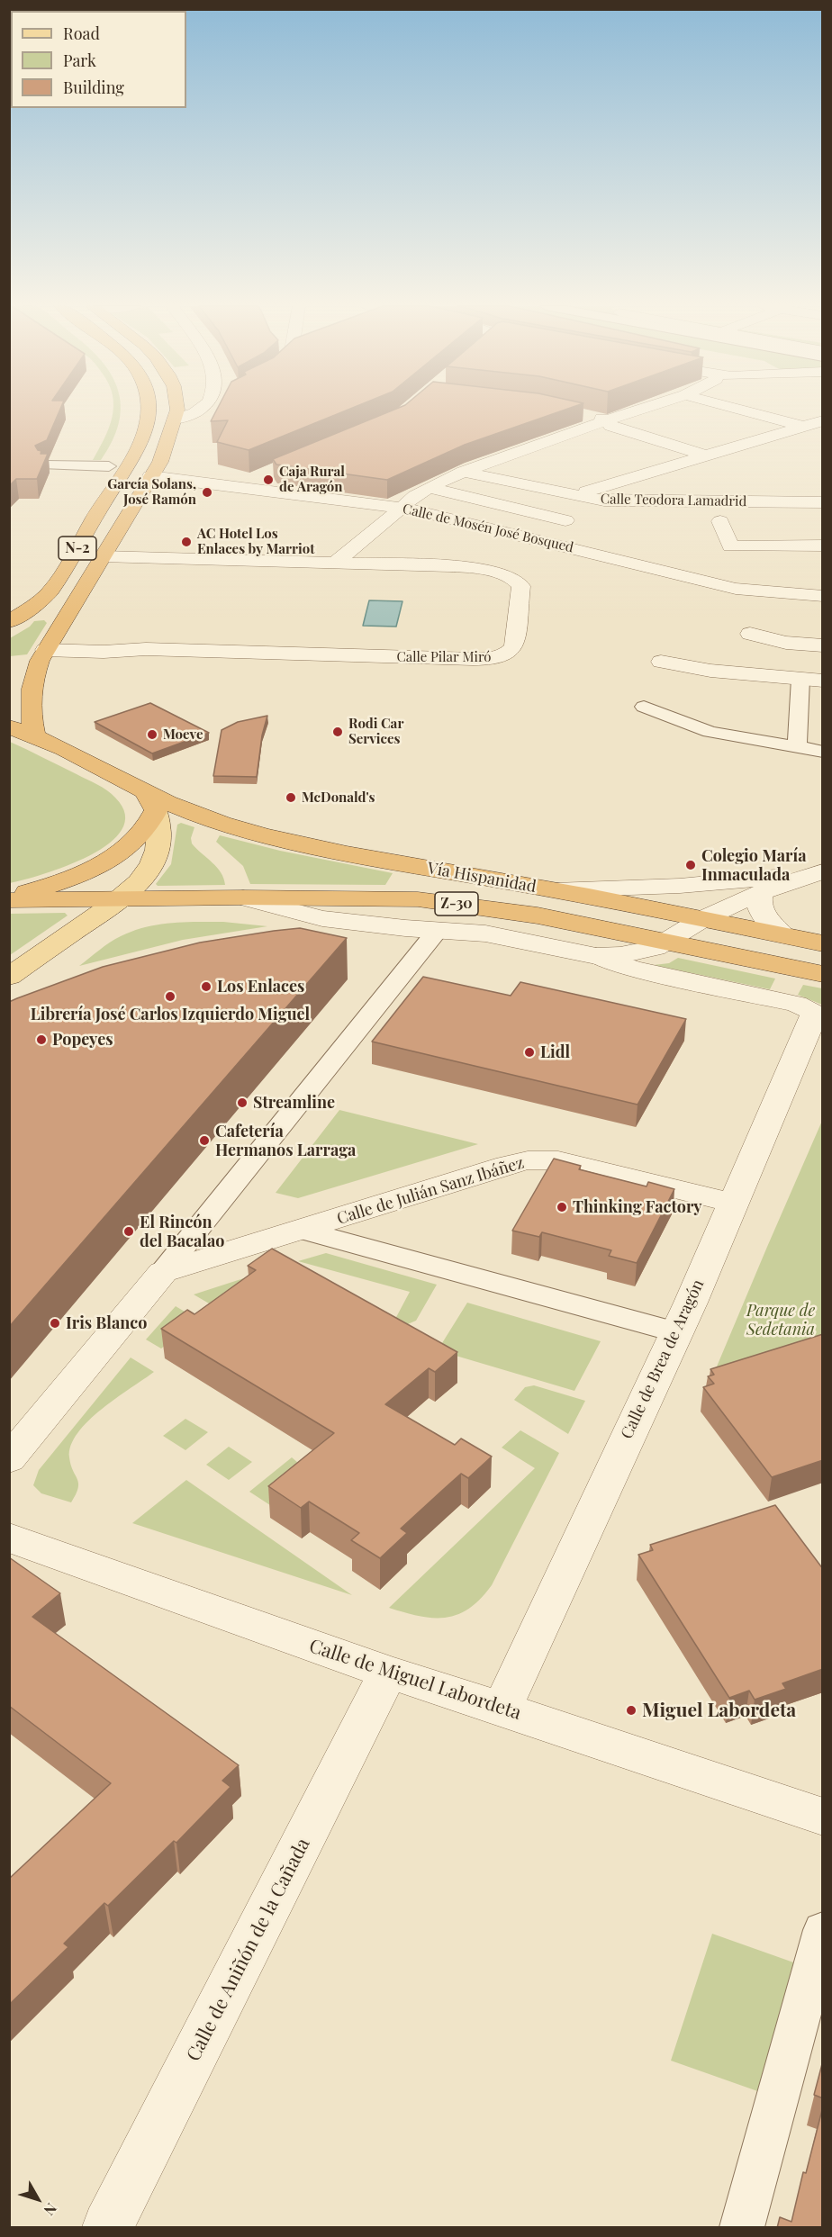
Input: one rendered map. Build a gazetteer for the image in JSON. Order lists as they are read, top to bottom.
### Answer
{
  "streets": {
    "highway": ["N-2", "Vía Hispanidad", "Z-30"],
    "street": [
      "Calle Teodora Lamadrid",
      "Calle de Mosén José Bosqued",
      "Calle Pilar Miró",
      "Calle de Julián Sanz Ibáñez",
      "Calle de Brea de Aragón",
      "Calle de Miguel Labordeta",
      "Calle de Aniñón de la Cañada"
    ]
  },
  "crossings": [
    ["Calle de Mosén José Bosqued", "N-2"],
    ["N-2", "Calle Pilar Miró"],
    ["N-2", "Vía Hispanidad"],
    ["Vía Hispanidad", "Calle de Brea de Aragón"],
    ["Calle de Julián Sanz Ibáñez", "Calle de Brea de Aragón"],
    ["Calle de Brea de Aragón", "Calle de Miguel Labordeta"],
    ["Calle de Miguel Labordeta", "Calle de Aniñón de la Cañada"]
  ],
  "parks": ["Parque de Sedetania"],
  "places": [
    "Caja Rural de Aragón",
    "García Solans, José Ramón",
    "AC Hotel Los Enlaces by Marriot",
    "Rodi Car Services",
    "Moeve",
    "McDonald's",
    "Colegio María Inmaculada",
    "Los Enlaces",
    "Librería José Carlos Izquierdo Miguel",
    "Popeyes",
    "Lidl",
    "Streamline",
    "Cafetería Hermanos Larraga",
    "Thinking Factory",
    "El Rincón del Bacalao",
    "Iris Blanco",
    "Miguel Labordeta"
  ],
  "legend": ["Road", "Park", "Building"],
  "north": "bottom right"
}
